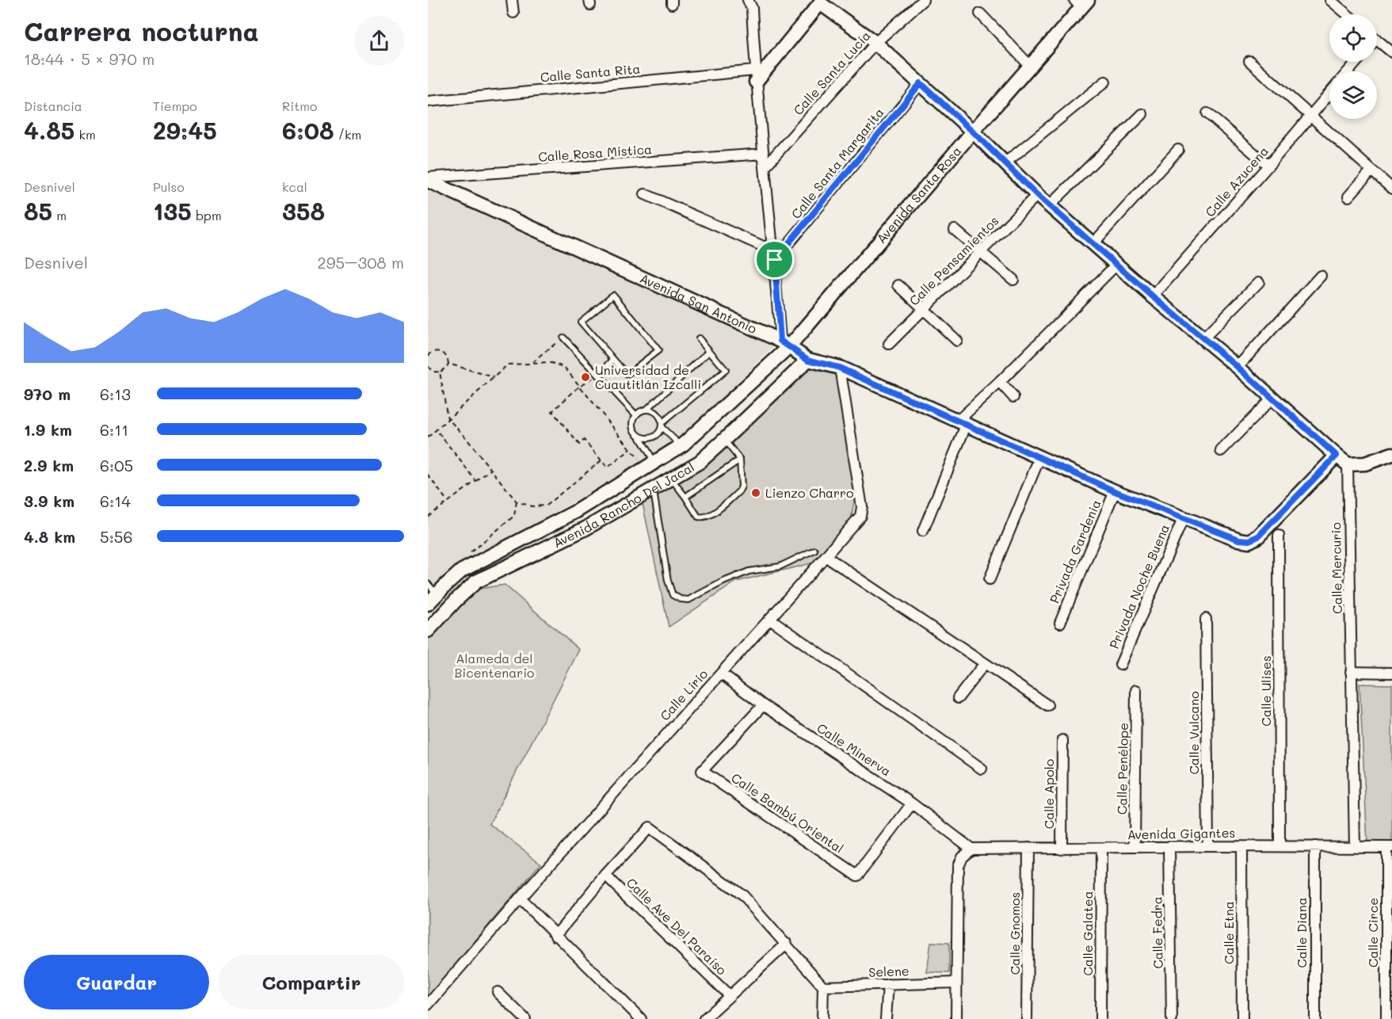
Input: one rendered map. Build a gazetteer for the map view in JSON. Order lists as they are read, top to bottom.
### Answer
{
  "streets": {
    "street": [
      "Calle Santa Rita",
      "Calle Santa Lucía",
      "Calle Rosa Mística",
      "Calle Santa Margarita",
      "Calle Azucena",
      "Avenida Santa Rosa",
      "Calle Pensamientos",
      "Avenida San Antonio",
      "Avenida Rancho Del Jacal",
      "Privada Gardenia",
      "Calle Mercurio",
      "Privada Noche Buena",
      "Calle Ulises",
      "Calle Lirio",
      "Calle Vulcano",
      "Calle Minerva",
      "Calle Penélope",
      "Calle Apolo",
      "Calle Bambú Oriental",
      "Avenida Gigantes",
      "Calle Ave Del Paraíso",
      "Calle Fedra",
      "Calle Etna",
      "Calle Diana",
      "Calle Circe",
      "Calle Gnomos",
      "Calle Galatea",
      "Selene"
    ]
  },
  "crossings": [
    ["Calle Rosa Mística", "Avenida San Antonio"],
    ["Avenida Santa Rosa", "Avenida San Antonio"],
    ["Avenida Santa Rosa", "Avenida Rancho Del Jacal"],
    ["Avenida San Antonio", "Avenida Rancho Del Jacal"],
    ["Avenida San Antonio", "Privada Gardenia"],
    ["Avenida San Antonio", "Privada Noche Buena"],
    ["Avenida San Antonio", "Calle Lirio"],
    ["Calle Mercurio", "Avenida Gigantes"],
    ["Calle Ulises", "Avenida Gigantes"],
    ["Calle Lirio", "Calle Minerva"],
    ["Calle Vulcano", "Avenida Gigantes"],
    ["Calle Minerva", "Calle Bambú Oriental"],
    ["Calle Minerva", "Avenida Gigantes"],
    ["Calle Penélope", "Avenida Gigantes"],
    ["Calle Apolo", "Avenida Gigantes"],
    ["Avenida Gigantes", "Calle Fedra"],
    ["Avenida Gigantes", "Calle Etna"],
    ["Avenida Gigantes", "Calle Diana"],
    ["Avenida Gigantes", "Calle Circe"],
    ["Avenida Gigantes", "Calle Gnomos"],
    ["Avenida Gigantes", "Calle Galatea"]
  ],
  "parks": ["Alameda del Bicentenario"],
  "places": ["Universidad de Cuautitlán Izcalli", "Lienzo Charro"],
  "page": {
    "heading": ["Carrera nocturna", "18:44 · 5 × 970 m"],
    "stats": [
      ["Distancia", "4.85 km"],
      ["Tiempo", "29:45"],
      ["Ritmo", "6:08 /km"],
      ["Desnivel", "85 m"],
      ["Pulso", "135 bpm"],
      ["kcal", "358"]
    ],
    "chart": ["Desnivel", "295–308 m"],
    "list": [
      {
        "name": "970 m",
        "note": "6:13"
      },
      {
        "name": "1.9 km",
        "note": "6:11"
      },
      {
        "name": "2.9 km",
        "note": "6:05"
      },
      {
        "name": "3.9 km",
        "note": "6:14"
      },
      {
        "name": "4.8 km",
        "note": "5:56"
      }
    ],
    "buttons": ["Guardar", "Compartir"]
  }
}
